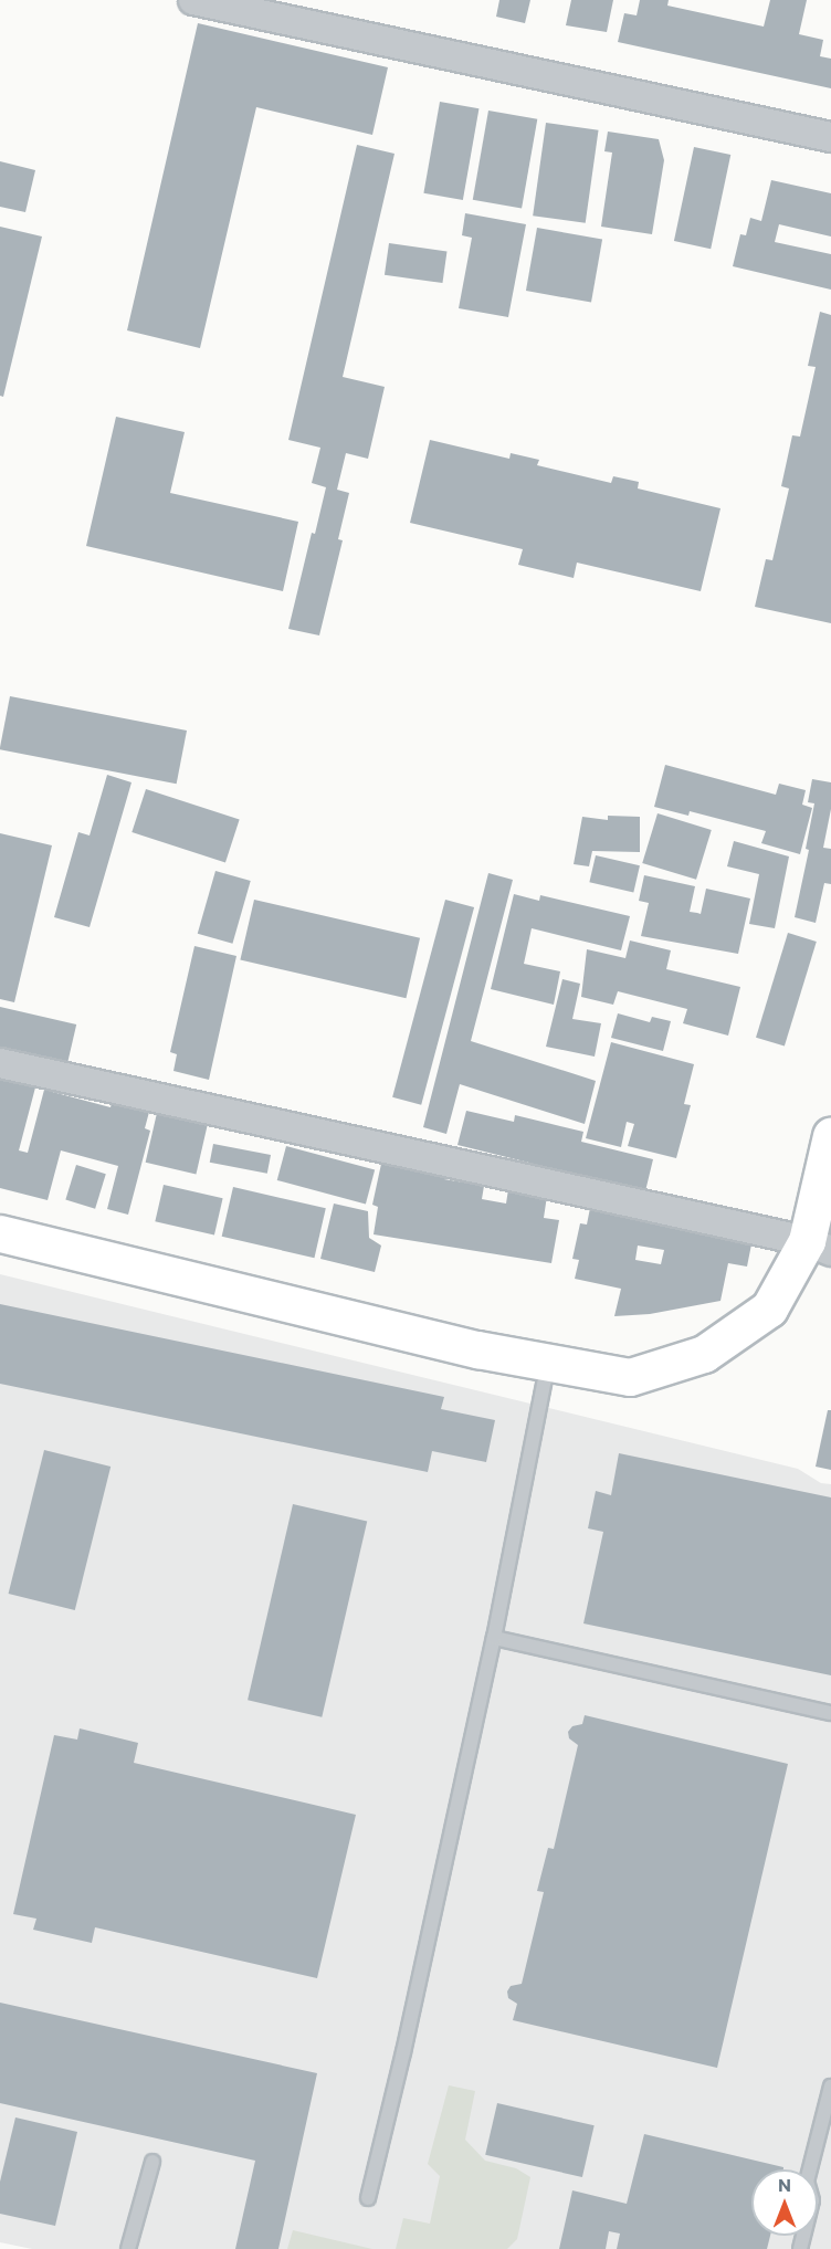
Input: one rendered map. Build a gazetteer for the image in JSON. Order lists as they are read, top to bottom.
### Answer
{
  "north": "top"
}
